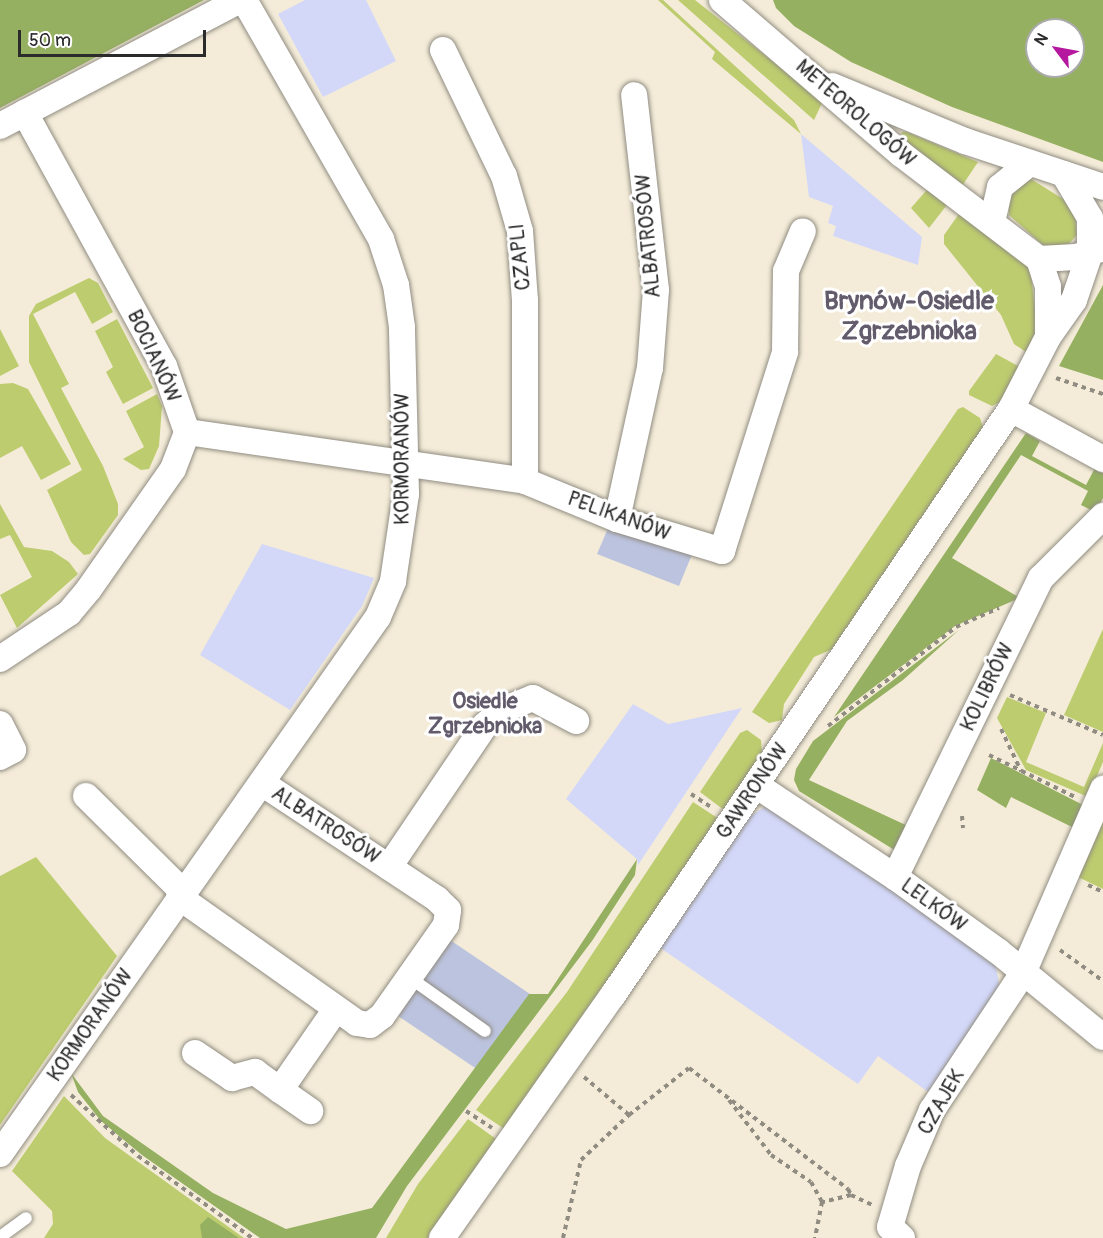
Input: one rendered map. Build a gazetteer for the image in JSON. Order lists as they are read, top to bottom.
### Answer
{
  "streets": {
    "street": [
      "METEOROLOGÓW",
      "ALBATROSÓW",
      "CZAPLI",
      "BOCIANÓW",
      "KORMORANÓW",
      "PELIKANÓW",
      "KOLIBRÓW",
      "GAWRONÓW",
      "LELKÓW",
      "CZAJEK"
    ]
  },
  "crossings": [
    ["METEOROLOGÓW", "GAWRONÓW"],
    ["ALBATROSÓW", "KORMORANÓW"],
    ["ALBATROSÓW", "PELIKANÓW"],
    ["CZAPLI", "PELIKANÓW"],
    ["BOCIANÓW", "PELIKANÓW"],
    ["KORMORANÓW", "PELIKANÓW"],
    ["KOLIBRÓW", "LELKÓW"],
    ["GAWRONÓW", "LELKÓW"],
    ["LELKÓW", "CZAJEK"]
  ],
  "districts": ["Brynów-Osiedle Zgrzebnioka", "Osiedle Zgrzebnioka"],
  "scale_bar": "50 m",
  "north": "top left"
}
